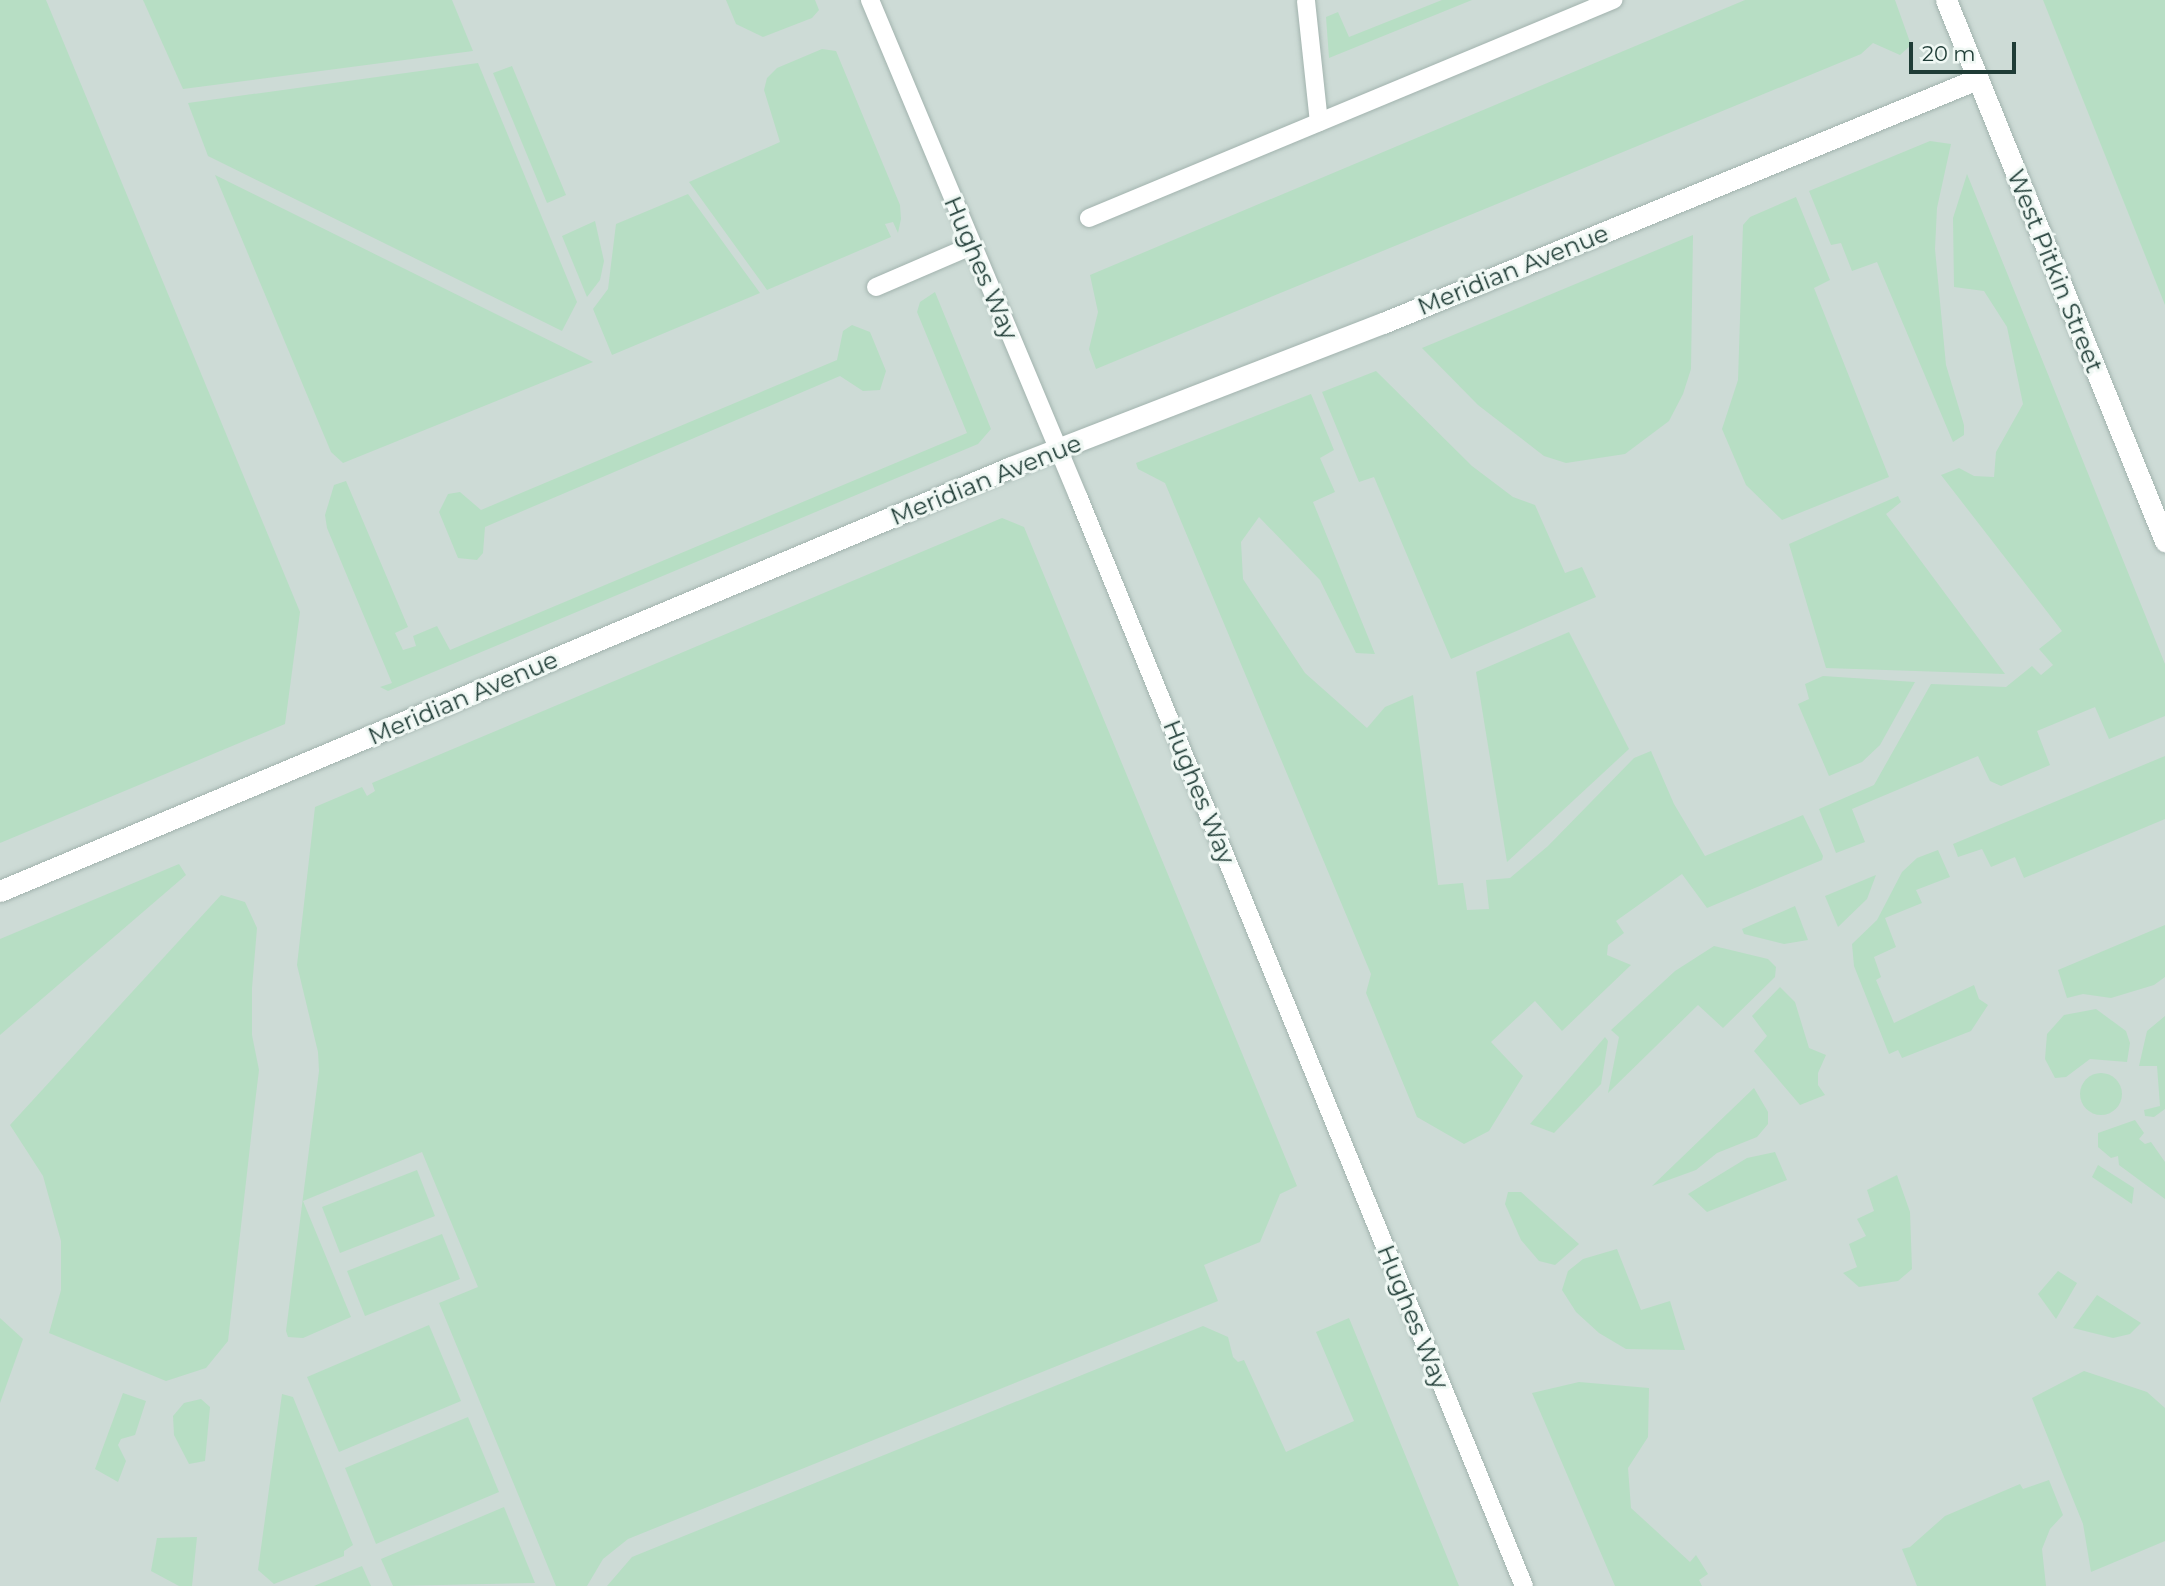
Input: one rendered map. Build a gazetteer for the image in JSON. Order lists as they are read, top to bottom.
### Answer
{
  "streets": {
    "street": ["Meridian Avenue", "West Pitkin Street"],
    "lane": ["Hughes Way"]
  },
  "crossings": [
    ["Hughes Way", "Meridian Avenue"],
    ["Meridian Avenue", "West Pitkin Street"]
  ],
  "scale_bar": "20 m"
}
